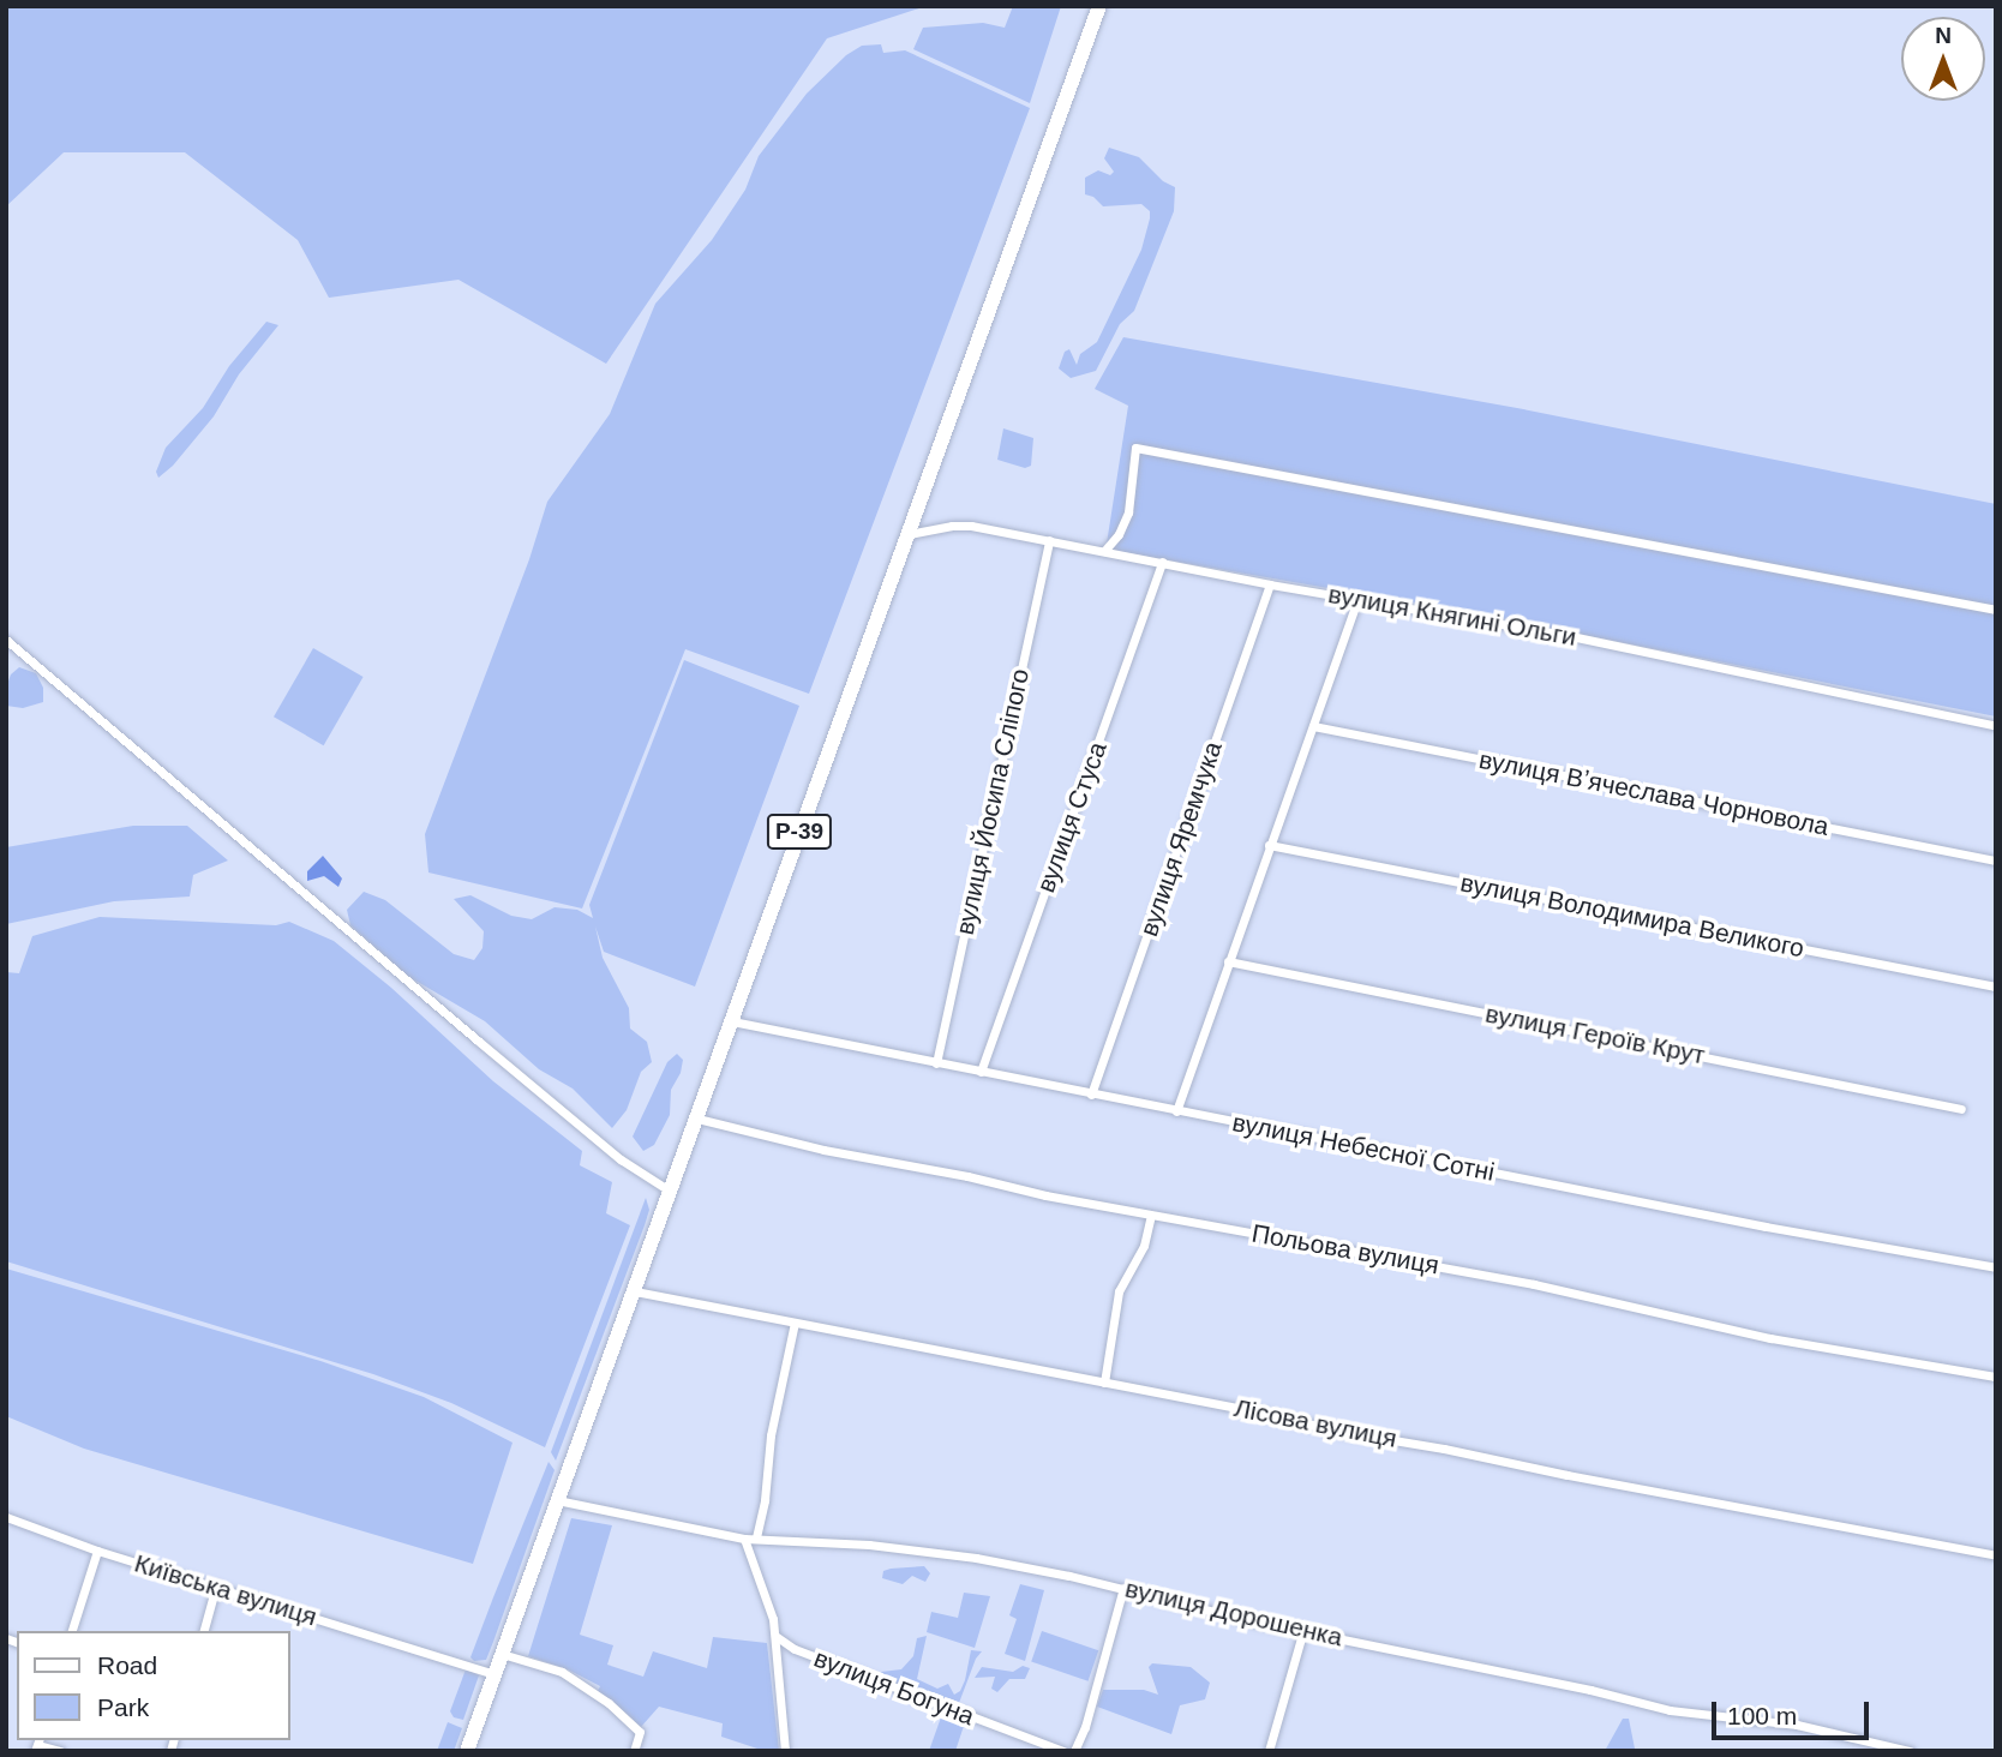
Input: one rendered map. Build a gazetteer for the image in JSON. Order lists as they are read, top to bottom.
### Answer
{
  "streets": {
    "main road": ["Р-39"],
    "street": [
      "вулиця Княгині Ольги",
      "вулиця Вʼячеслава Чорновола",
      "вулиця Йосипа Сліпого",
      "вулиця Стуса",
      "вулиця Яремчука",
      "вулиця Володимира Великого",
      "вулиця Героїв Крут",
      "вулиця Небесної Сотні",
      "Польова вулиця",
      "Лісова вулиця",
      "Київська вулиця",
      "вулиця Дорошенка",
      "вулиця Богуна"
    ]
  },
  "crossings": [
    ["вулиця Княгині Ольги", "вулиця Йосипа Сліпого"],
    ["вулиця Княгині Ольги", "вулиця Стуса"],
    ["вулиця Княгині Ольги", "Р-39"],
    ["вулиця Княгині Ольги", "вулиця Яремчука"],
    ["вулиця Йосипа Сліпого", "вулиця Небесної Сотні"],
    ["вулиця Стуса", "вулиця Небесної Сотні"],
    ["Р-39", "вулиця Небесної Сотні"],
    ["Р-39", "Польова вулиця"],
    ["Р-39", "Лісова вулиця"],
    ["Р-39", "Київська вулиця"],
    ["Р-39", "вулиця Дорошенка"],
    ["вулиця Яремчука", "вулиця Небесної Сотні"]
  ],
  "legend": ["Road", "Park"],
  "scale_bar": "100 m",
  "north": "top"
}
